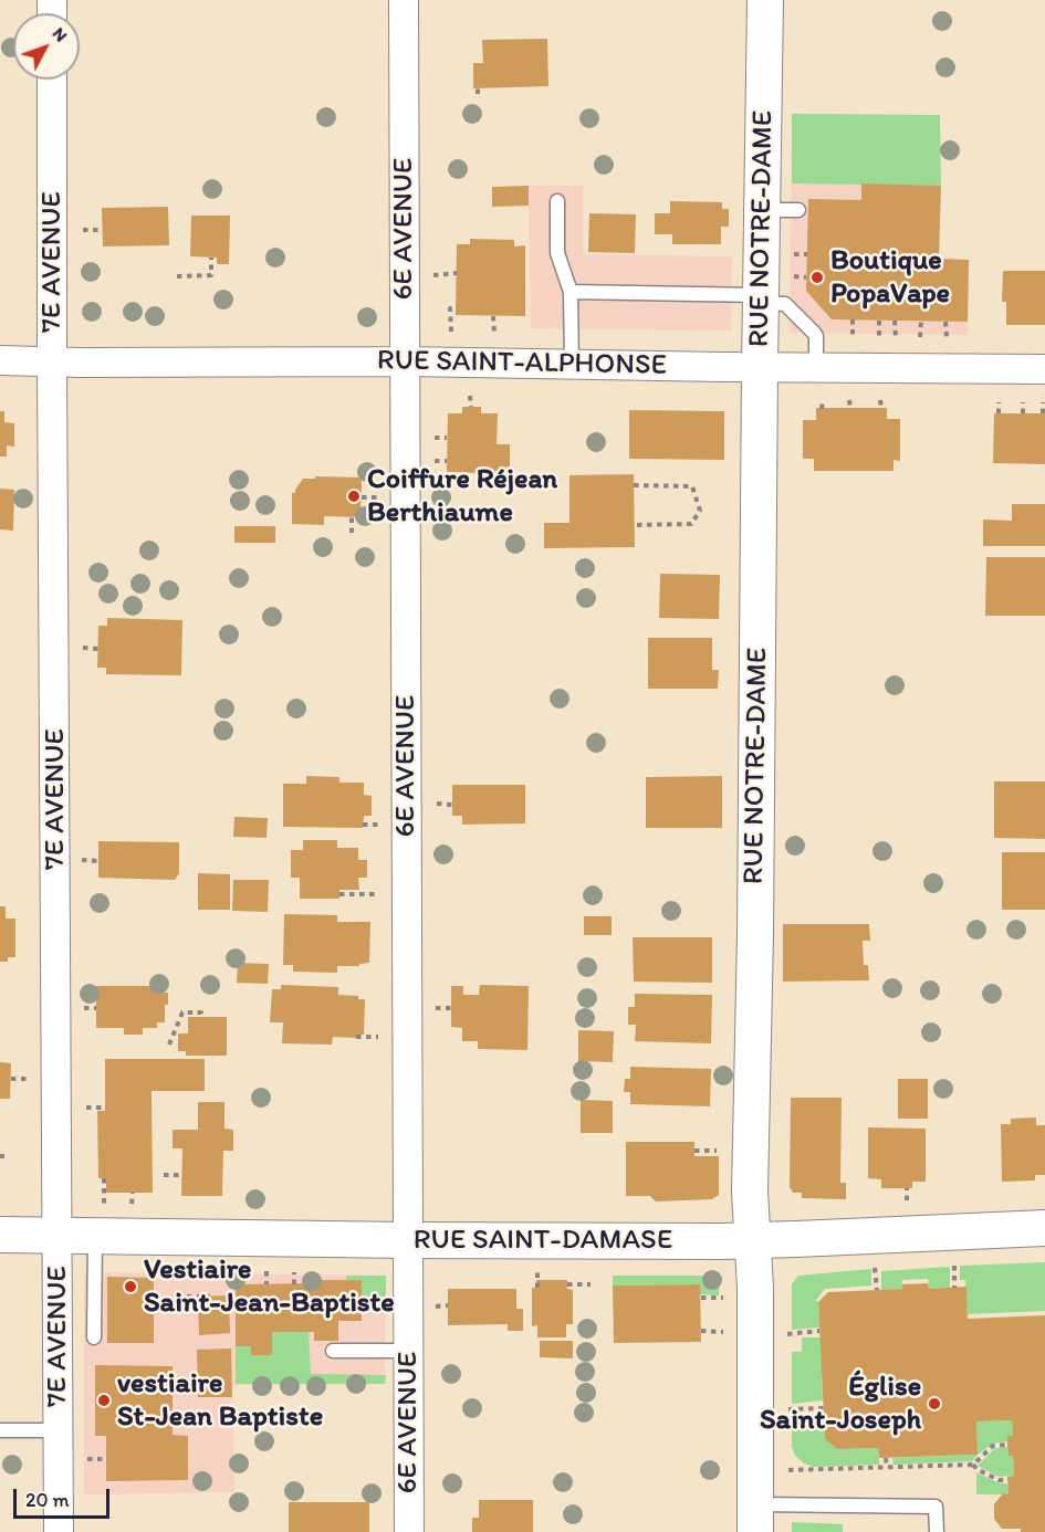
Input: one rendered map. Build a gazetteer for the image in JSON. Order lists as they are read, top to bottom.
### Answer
{
  "streets": {
    "street": [
      "6E AVENUE",
      "RUE NOTRE-DAME",
      "7E AVENUE",
      "RUE SAINT-ALPHONSE",
      "RUE SAINT-DAMASE"
    ]
  },
  "crossings": [
    ["6E AVENUE", "RUE SAINT-ALPHONSE"],
    ["6E AVENUE", "RUE SAINT-DAMASE"],
    ["RUE NOTRE-DAME", "RUE SAINT-ALPHONSE"],
    ["RUE NOTRE-DAME", "RUE SAINT-DAMASE"],
    ["7E AVENUE", "RUE SAINT-ALPHONSE"],
    ["7E AVENUE", "RUE SAINT-DAMASE"]
  ],
  "places": [
    "Boutique PopaVape",
    "Coiffure Réjean Berthiaume",
    "Vestiaire Saint-Jean-Baptiste",
    "vestiaire St-Jean Baptiste",
    "Église Saint-Joseph"
  ],
  "scale_bar": "20 m",
  "north": "top right"
}
